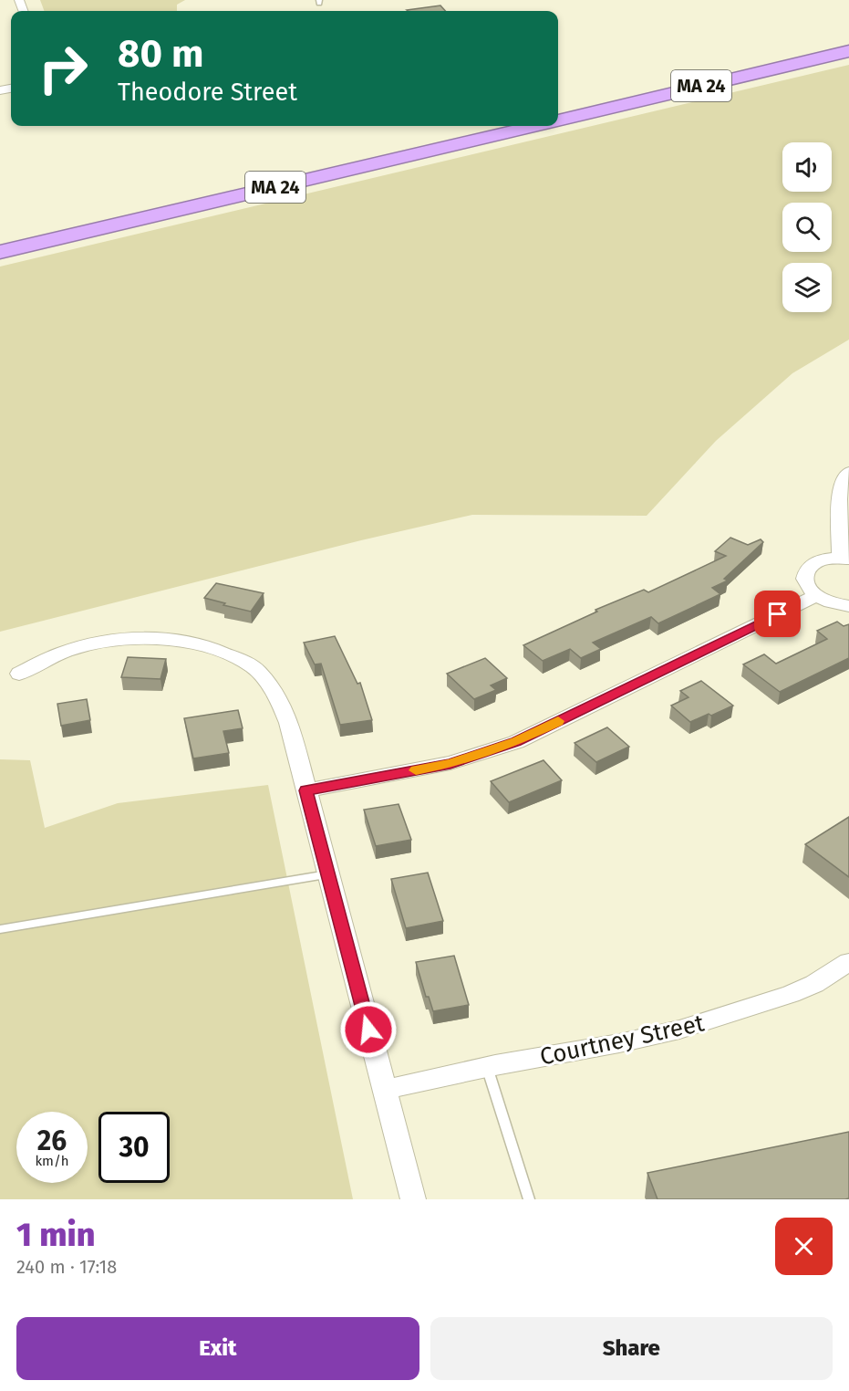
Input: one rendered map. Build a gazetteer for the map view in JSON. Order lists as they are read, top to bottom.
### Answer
{
  "streets": {
    "highway": ["MA 24"],
    "street": ["Courtney Street"]
  },
  "page": {
    "turn": ["80 m", "Theodore Street"],
    "speed": "26 km/h",
    "limit": "30",
    "heading": ["1 min", "240 m · 17:18"],
    "buttons": ["Exit", "Share"]
  }
}
